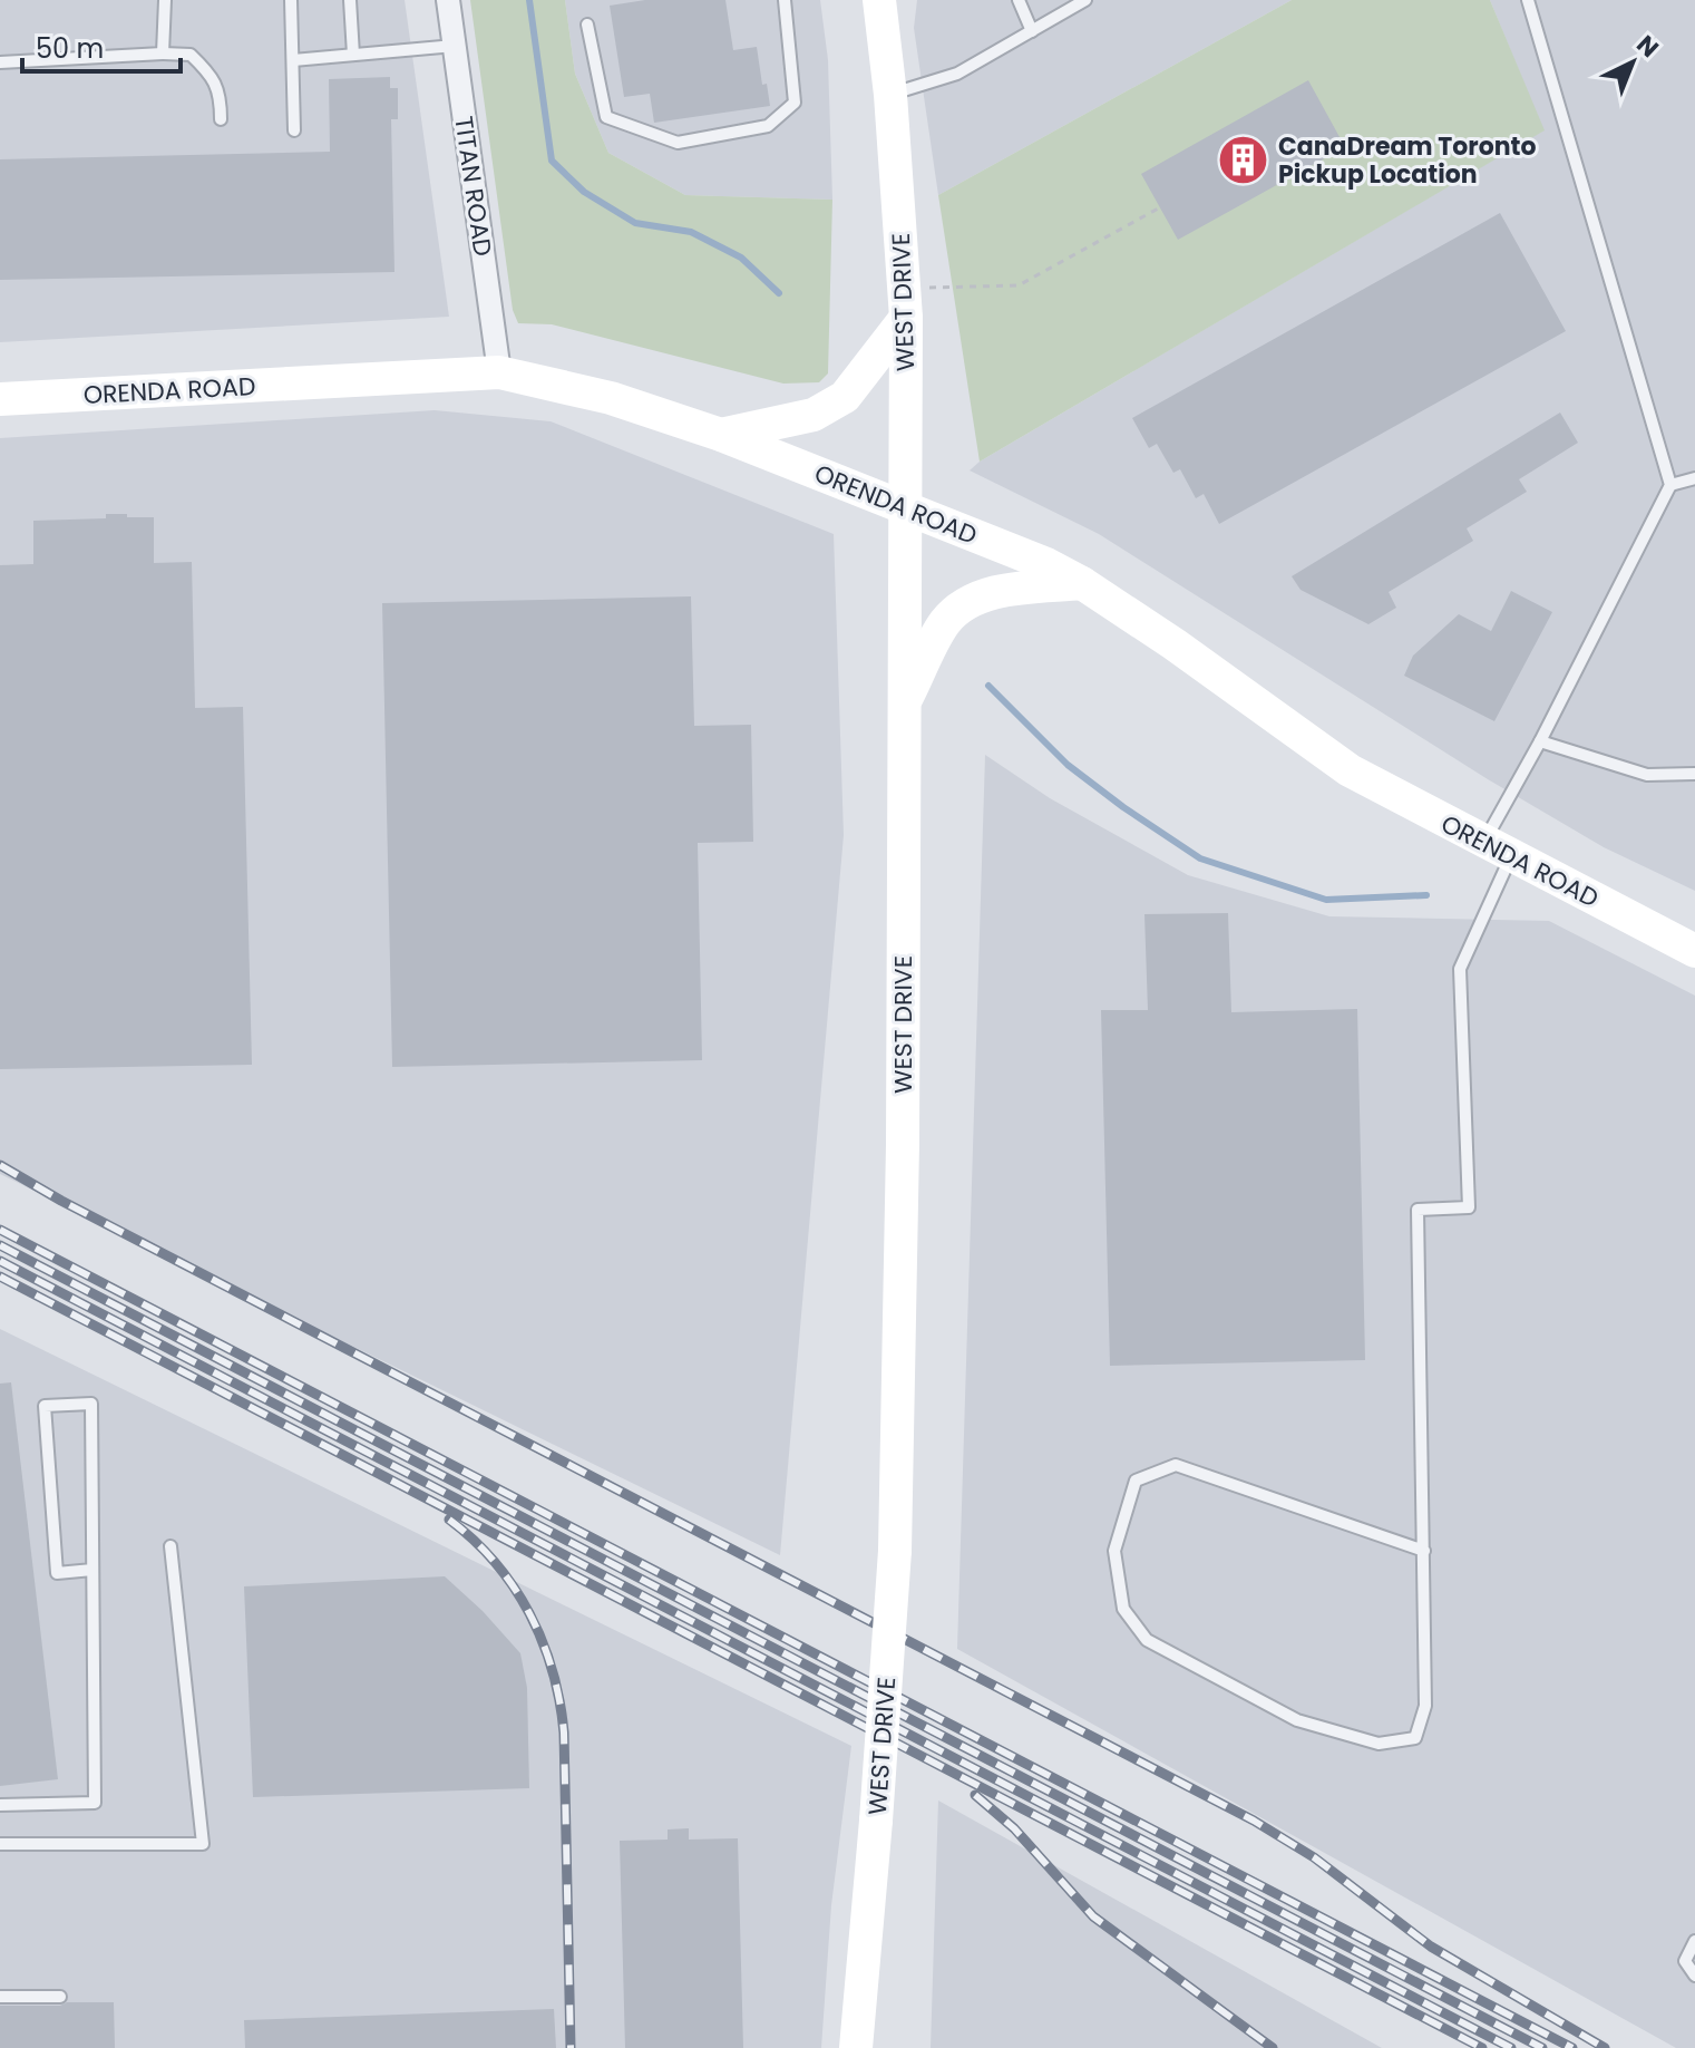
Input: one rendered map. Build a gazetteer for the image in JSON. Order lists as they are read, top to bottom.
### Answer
{
  "streets": {
    "street": ["TITAN ROAD", "WEST DRIVE", "ORENDA ROAD"]
  },
  "crossings": [
    ["TITAN ROAD", "ORENDA ROAD"],
    ["WEST DRIVE", "ORENDA ROAD"]
  ],
  "places": {
    "building": ["CanaDream Toronto Pickup Location"]
  },
  "scale_bar": "50 m",
  "north": "top right"
}
